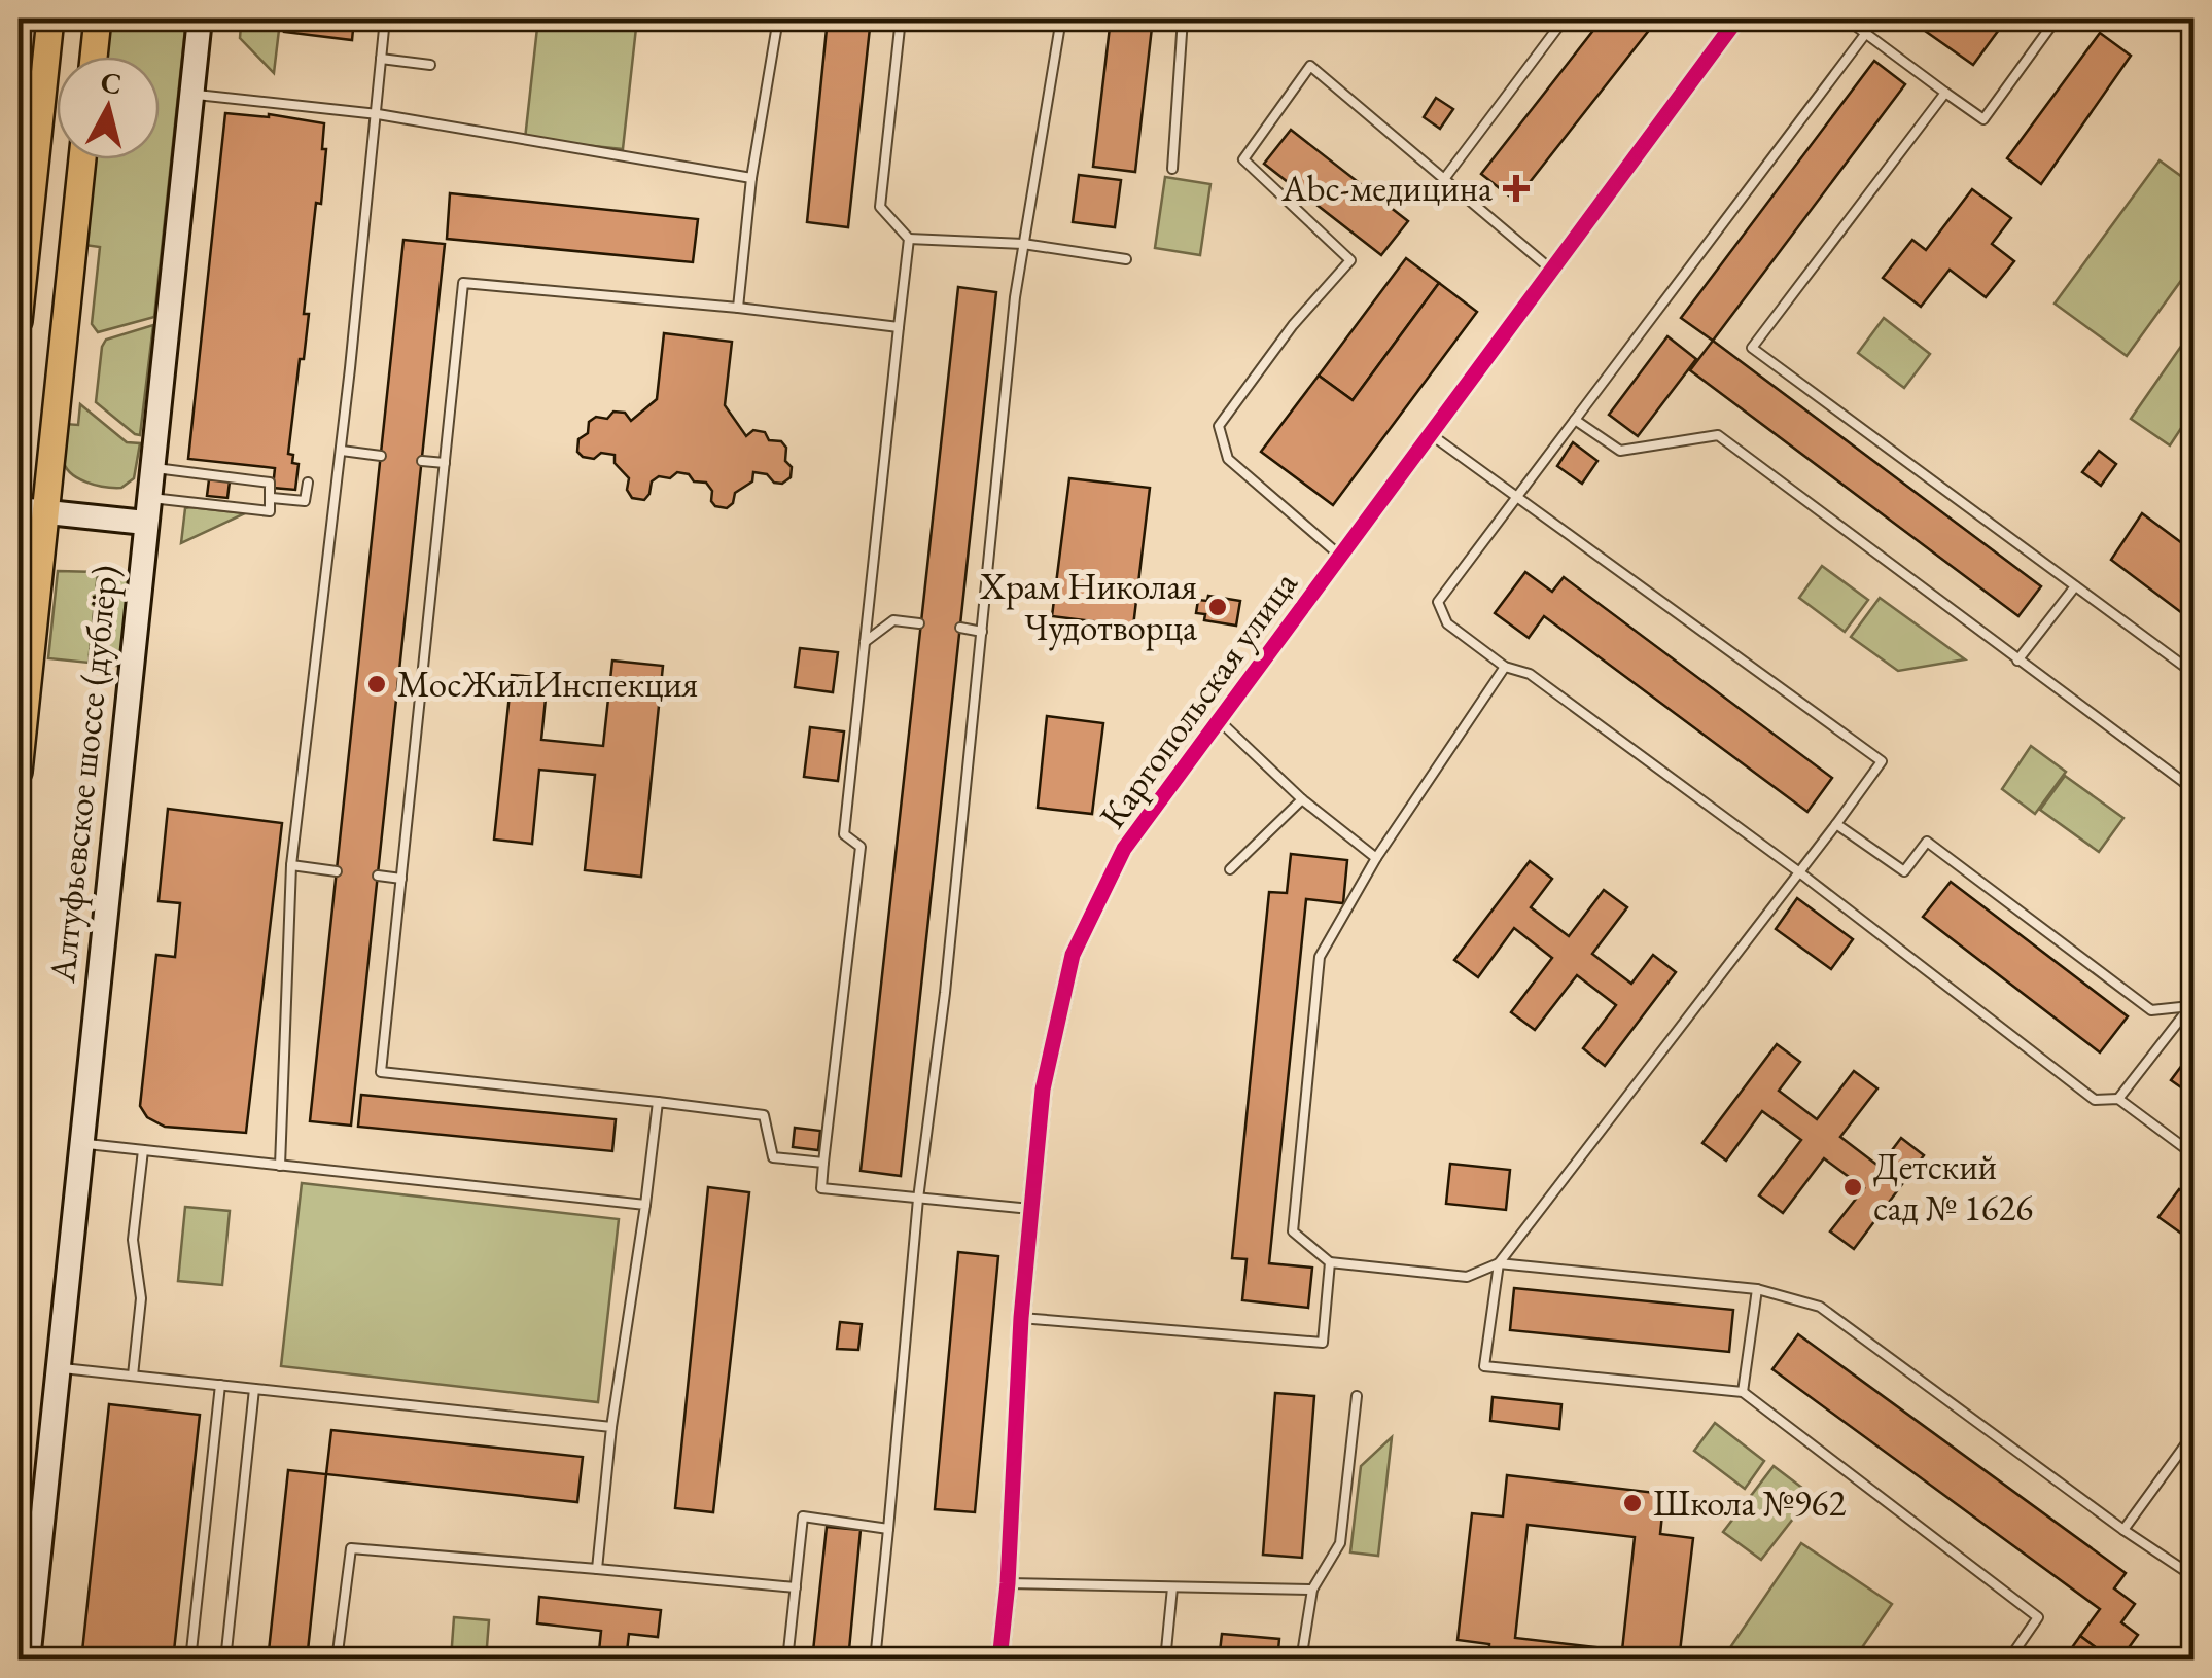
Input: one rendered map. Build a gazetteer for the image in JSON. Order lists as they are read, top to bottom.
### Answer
{
  "streets": {
    "main road": ["Алтуфьевское шоссе (дублёр)"],
    "street": ["Каргопольская улица"]
  },
  "places": {
    "health": ["Abc-медицина"],
    "other": [
      "Храм Николая Чудотворца",
      "МосЖилИнспекция",
      "Детский сад № 1626",
      "Школа №962"
    ]
  },
  "north": "top"
}
